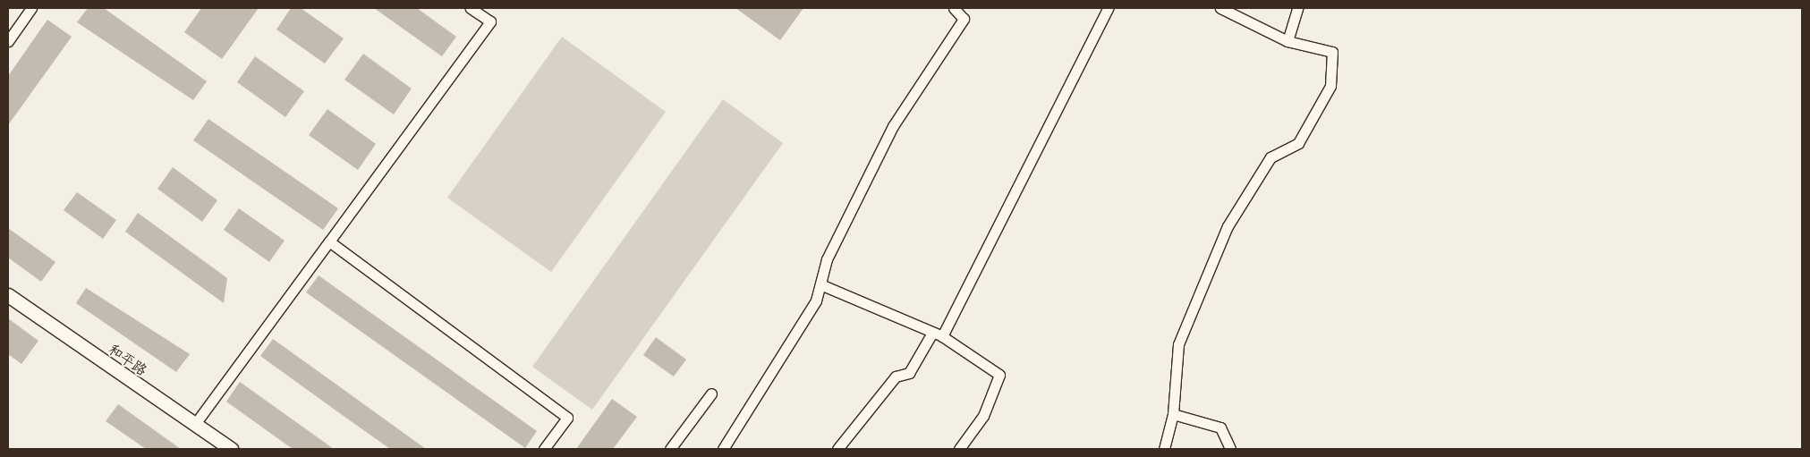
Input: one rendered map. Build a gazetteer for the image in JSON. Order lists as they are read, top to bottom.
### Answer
{
  "streets": {
    "street": ["和平路"]
  }
}
